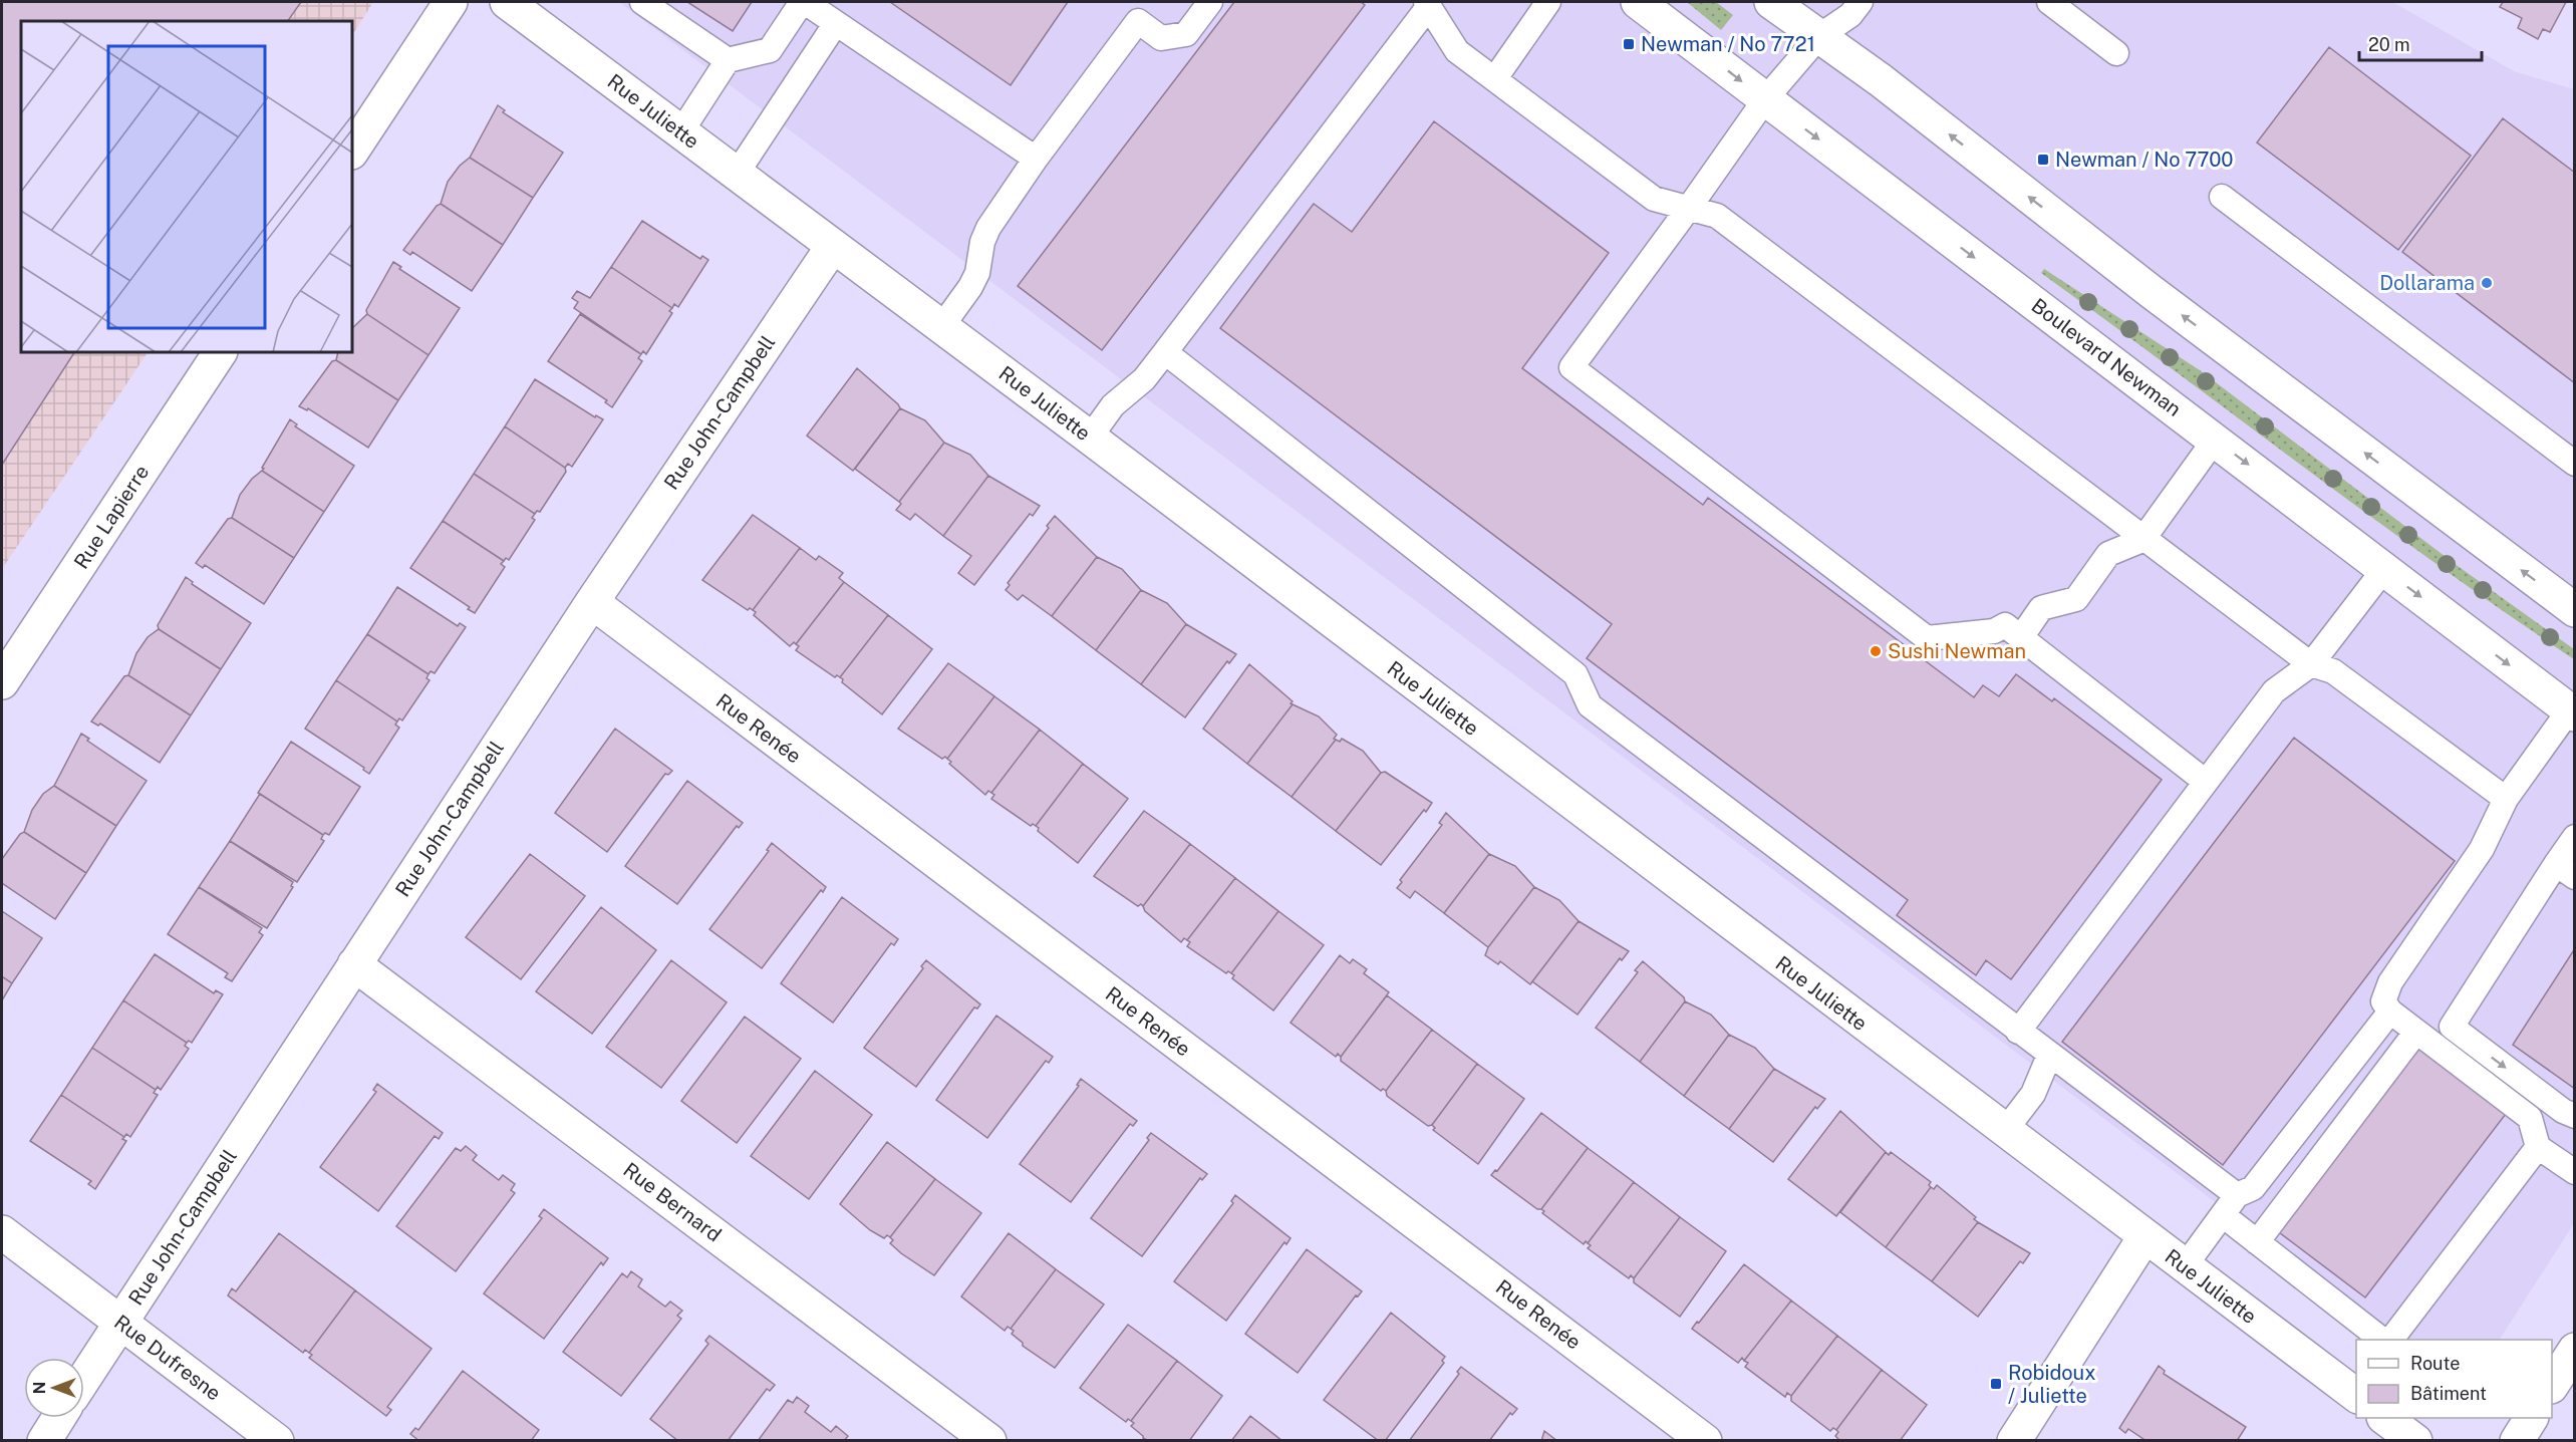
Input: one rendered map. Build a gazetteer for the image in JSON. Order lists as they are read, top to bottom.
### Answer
{
  "streets": {
    "street": [
      "Rue Juliette",
      "Boulevard Newman",
      "Rue John-Campbell",
      "Rue Lapierre",
      "Rue Renée",
      "Rue Bernard",
      "Rue Dufresne"
    ]
  },
  "crossings": [
    ["Rue Juliette", "Rue John-Campbell"],
    ["Rue John-Campbell", "Rue Renée"],
    ["Rue John-Campbell", "Rue Bernard"],
    ["Rue John-Campbell", "Rue Dufresne"]
  ],
  "places": {
    "transit": ["Newman / No 7721", "Newman / No 7700", "Robidoux / Juliette"],
    "other": ["Dollarama", "Sushi Newman"]
  },
  "legend": ["Route", "Bâtiment"],
  "scale_bar": "20 m",
  "north": "left"
}
